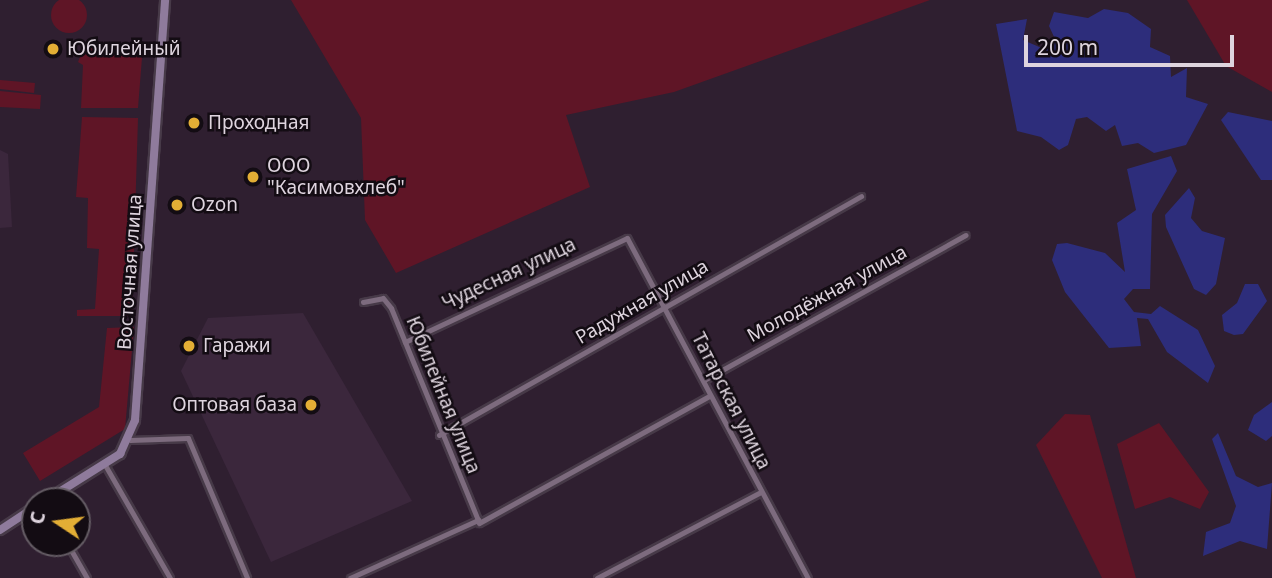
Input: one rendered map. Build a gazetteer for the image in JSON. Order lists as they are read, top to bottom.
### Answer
{
  "streets": {
    "main road": ["Восточная улица"],
    "street": [
      "Чудесная улица",
      "Молодёжная улица",
      "Радужная улица",
      "Юбилейная улица",
      "Татарская улица"
    ]
  },
  "crossings": [
    ["Чудесная улица", "Юбилейная улица"],
    ["Чудесная улица", "Татарская улица"],
    ["Молодёжная улица", "Татарская улица"],
    ["Радужная улица", "Юбилейная улица"],
    ["Радужная улица", "Татарская улица"]
  ],
  "places": [
    "Юбилейный",
    "Проходная",
    "ООО \"Касимовхлеб\"",
    "Ozon",
    "Гаражи",
    "Оптовая база"
  ],
  "scale_bar": "200 m",
  "north": "left"
}
